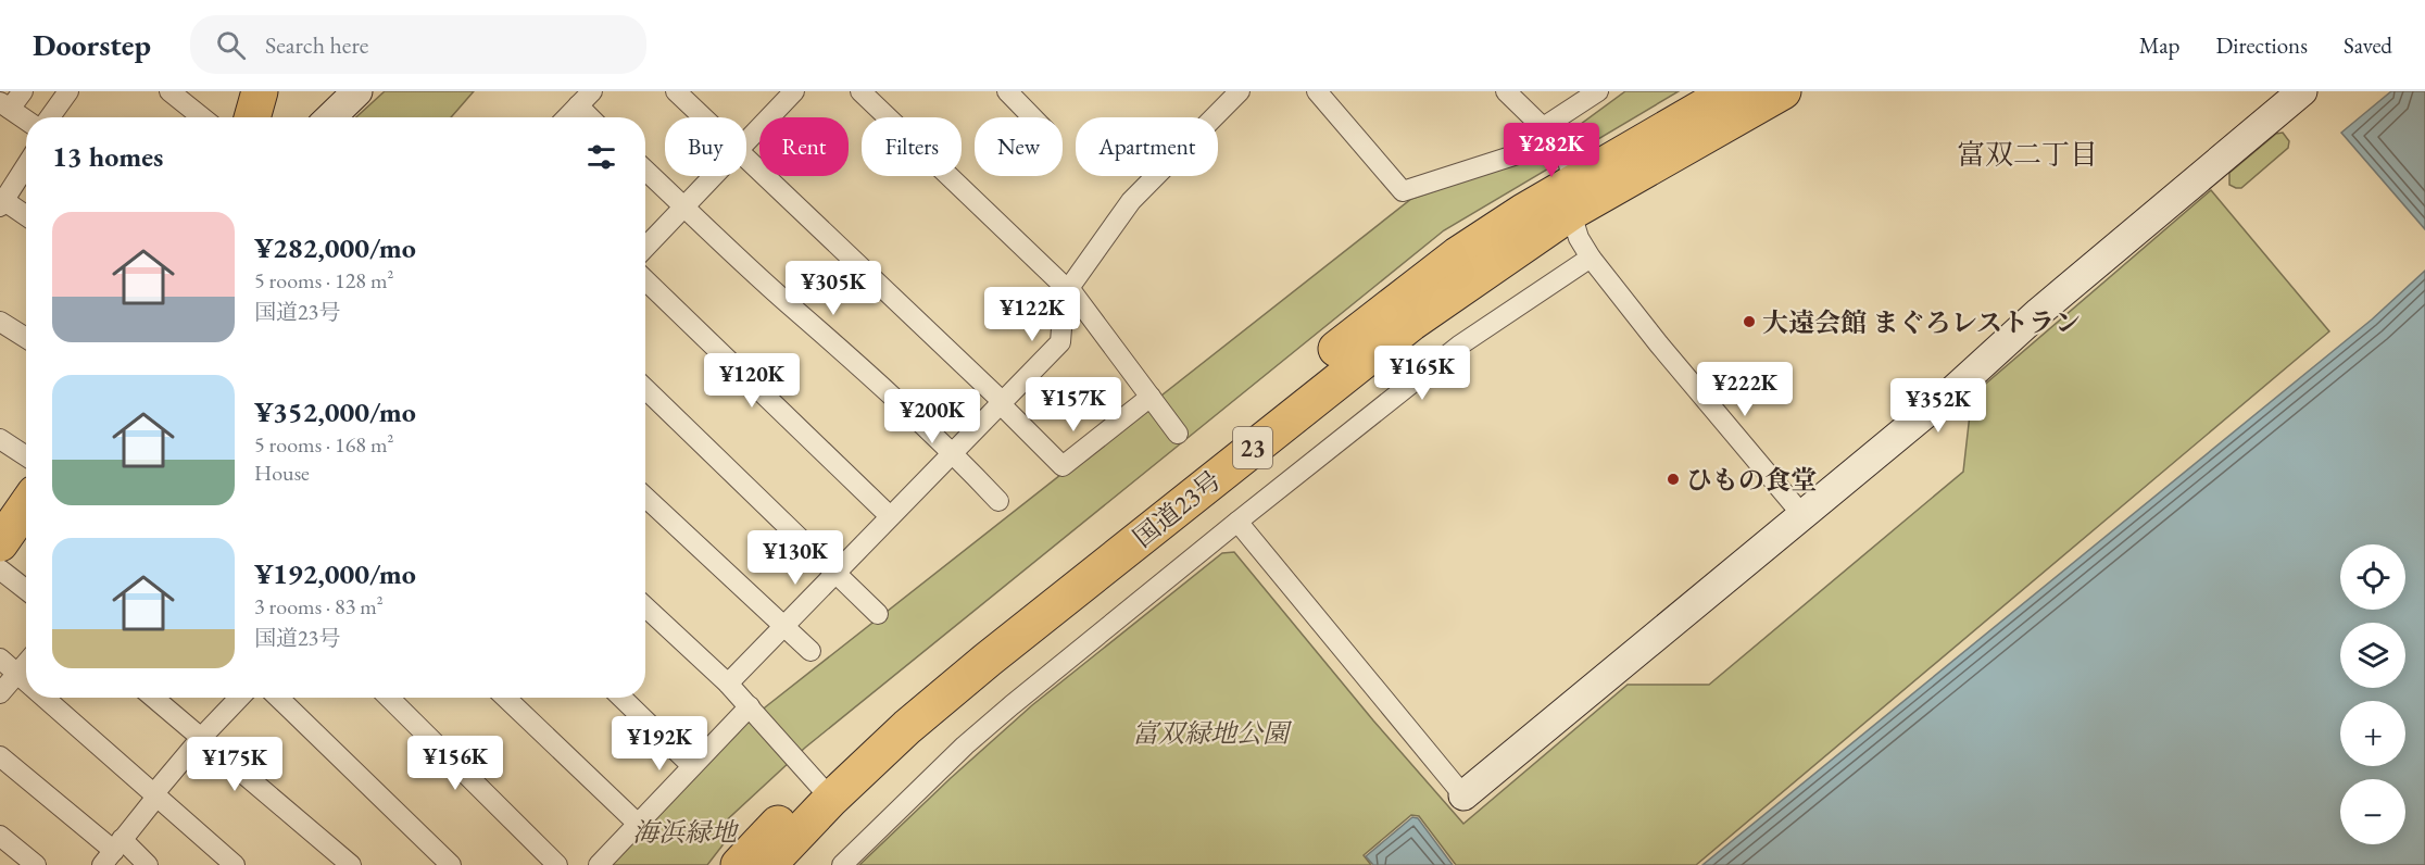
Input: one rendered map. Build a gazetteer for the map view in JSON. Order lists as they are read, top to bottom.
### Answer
{
  "streets": {
    "highway": ["23", "国道23号"]
  },
  "districts": ["富双二丁目"],
  "parks": ["富双緑地公園", "海浜緑地"],
  "places": ["大遠会館 まぐろレストラン", "ひもの食堂"],
  "page": {
    "header": "Doorstep",
    "search": "Search here",
    "nav": ["Map", "Directions", "Saved"],
    "chip": [
      "Buy",
      "Rent",
      "Filters",
      "New",
      "Apartment"
    ],
    "heading": "13 homes",
    "price": [
      "¥282K",
      "¥305K",
      "¥122K",
      "¥165K",
      "¥120K",
      "¥222K",
      "¥157K",
      "¥352K",
      "¥200K",
      "¥130K",
      "¥192K",
      "¥156K",
      "¥175K"
    ],
    "list": [
      {
        "name": "¥282,000/mo",
        "note": "5 rooms · 128 m² · 国道23号"
      },
      {
        "name": "¥352,000/mo",
        "note": "5 rooms · 168 m² · House"
      },
      {
        "name": "¥192,000/mo",
        "note": "3 rooms · 83 m² · 国道23号"
      }
    ],
    "map_buttons": ["+", "−"]
  }
}
